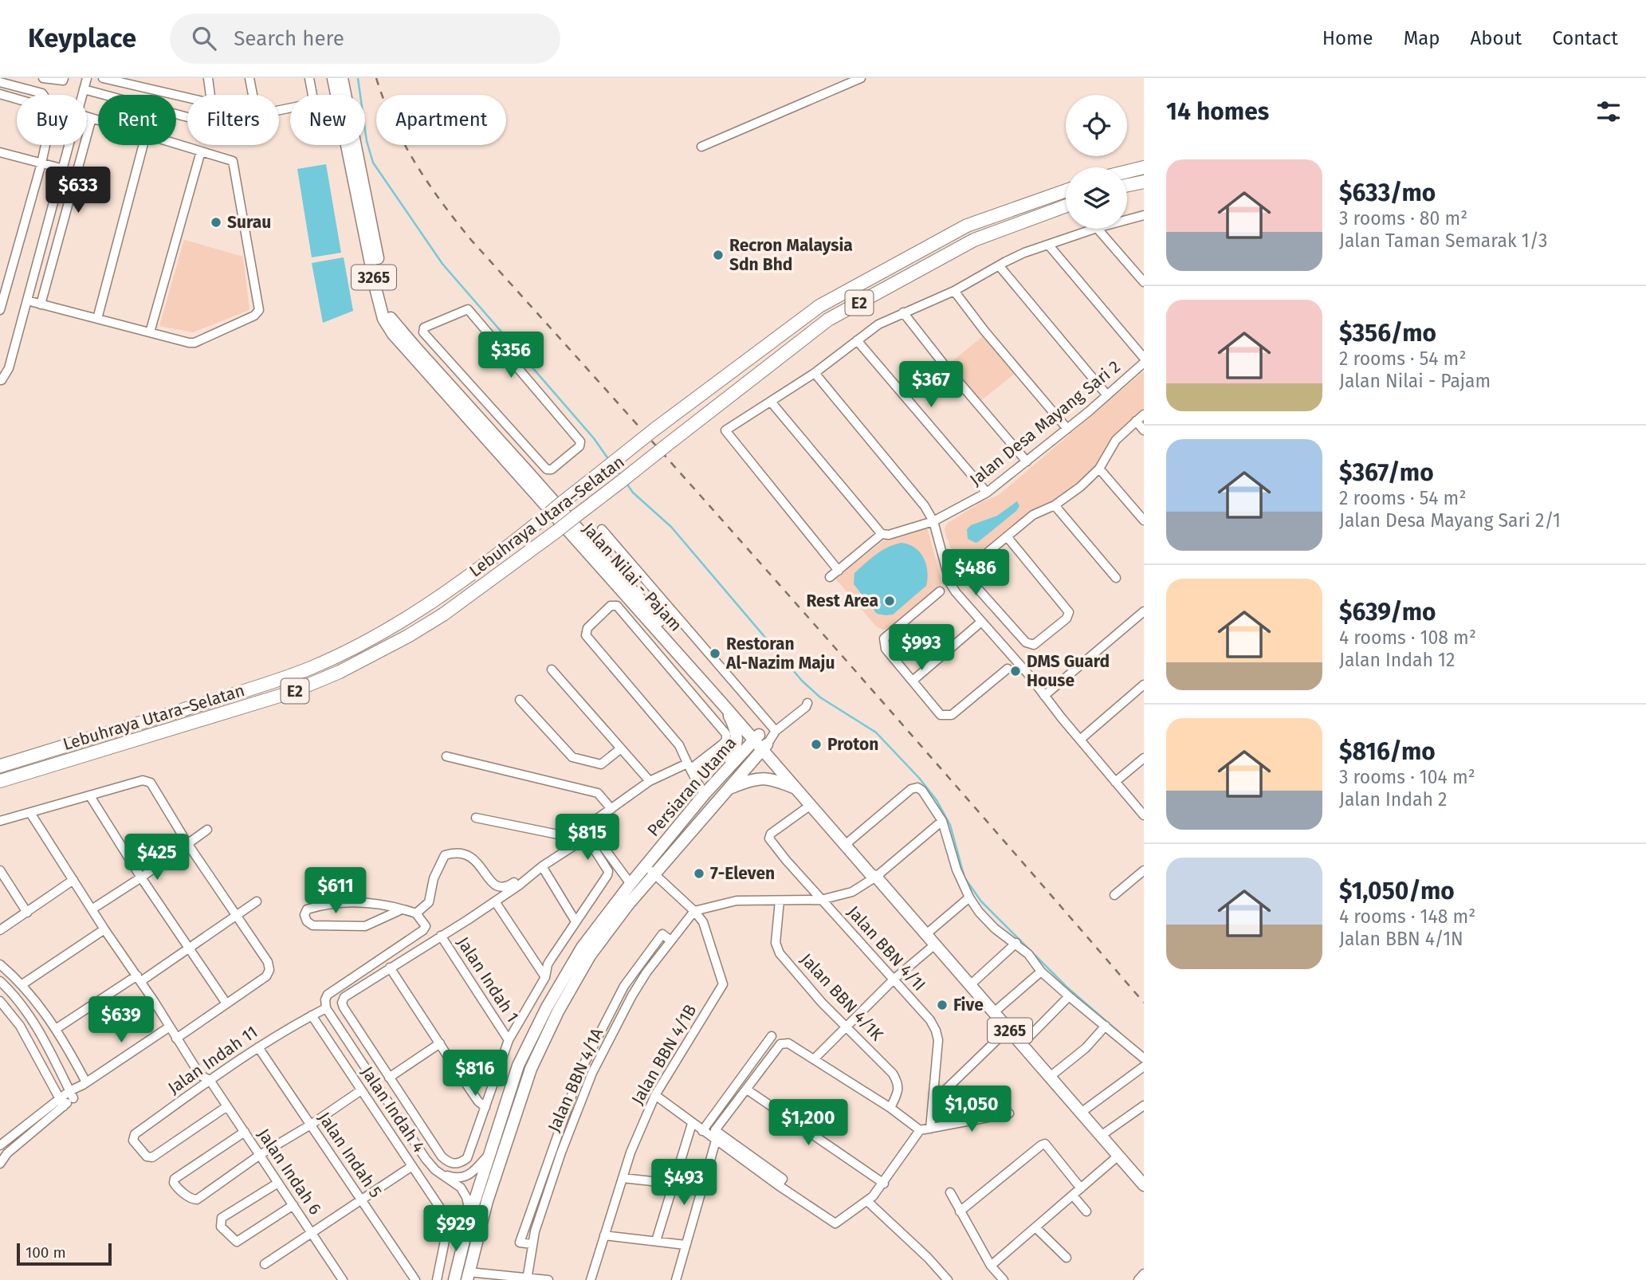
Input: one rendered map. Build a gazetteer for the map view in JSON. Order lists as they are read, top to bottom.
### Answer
{
  "streets": {
    "highway": ["E2", "Lebuhraya Utara–Selatan"],
    "main road": ["3265", "Jalan Nilai - Pajam", "Persiaran Utama"],
    "street": [
      "Jalan Desa Mayang Sari 2",
      "Jalan BBN 4/1I",
      "Jalan Indah 1",
      "Jalan BBN 4/1K",
      "Jalan BBN 4/1B",
      "Jalan Indah 11",
      "Jalan BBN 4/1A",
      "Jalan Indah 4",
      "Jalan Indah 5",
      "Jalan Indah 6"
    ]
  },
  "crossings": [
    ["3265", "Jalan Nilai - Pajam"],
    ["3265", "Persiaran Utama"],
    ["3265", "Jalan BBN 4/1I"],
    ["Jalan Nilai - Pajam", "Persiaran Utama"],
    ["Persiaran Utama", "Jalan BBN 4/1B"],
    ["Jalan BBN 4/1B", "Jalan BBN 4/1A"],
    ["Jalan Indah 11", "Jalan Indah 4"],
    ["Jalan Indah 11", "Jalan Indah 5"],
    ["Jalan Indah 11", "Jalan Indah 6"]
  ],
  "places": [
    "Surau",
    "Recron Malaysia Sdn Bhd",
    "Rest Area",
    "Restoran Al-Nazim Maju",
    "DMS Guard House",
    "Proton",
    "7-Eleven",
    "Five"
  ],
  "scale_bar": "100 m",
  "page": {
    "header": "Keyplace",
    "search": "Search here",
    "nav": [
      "Home",
      "Map",
      "About",
      "Contact"
    ],
    "heading": "14 homes",
    "chip": [
      "Buy",
      "Rent",
      "Filters",
      "New",
      "Apartment"
    ],
    "list": [
      {
        "name": "$633/mo",
        "note": "3 rooms · 80 m² · Jalan Taman Semarak 1/3"
      },
      {
        "name": "$356/mo",
        "note": "2 rooms · 54 m² · Jalan Nilai - Pajam"
      },
      {
        "name": "$367/mo",
        "note": "2 rooms · 54 m² · Jalan Desa Mayang Sari 2/1"
      },
      {
        "name": "$639/mo",
        "note": "4 rooms · 108 m² · Jalan Indah 12"
      },
      {
        "name": "$816/mo",
        "note": "3 rooms · 104 m² · Jalan Indah 2"
      },
      {
        "name": "$1,050/mo",
        "note": "4 rooms · 148 m² · Jalan BBN 4/1N"
      }
    ],
    "price": [
      "$633",
      "$356",
      "$367",
      "$486",
      "$993",
      "$815",
      "$425",
      "$611",
      "$639",
      "$816",
      "$1,050",
      "$1,200",
      "$493",
      "$929"
    ],
    "scale": "100 m"
  }
}
